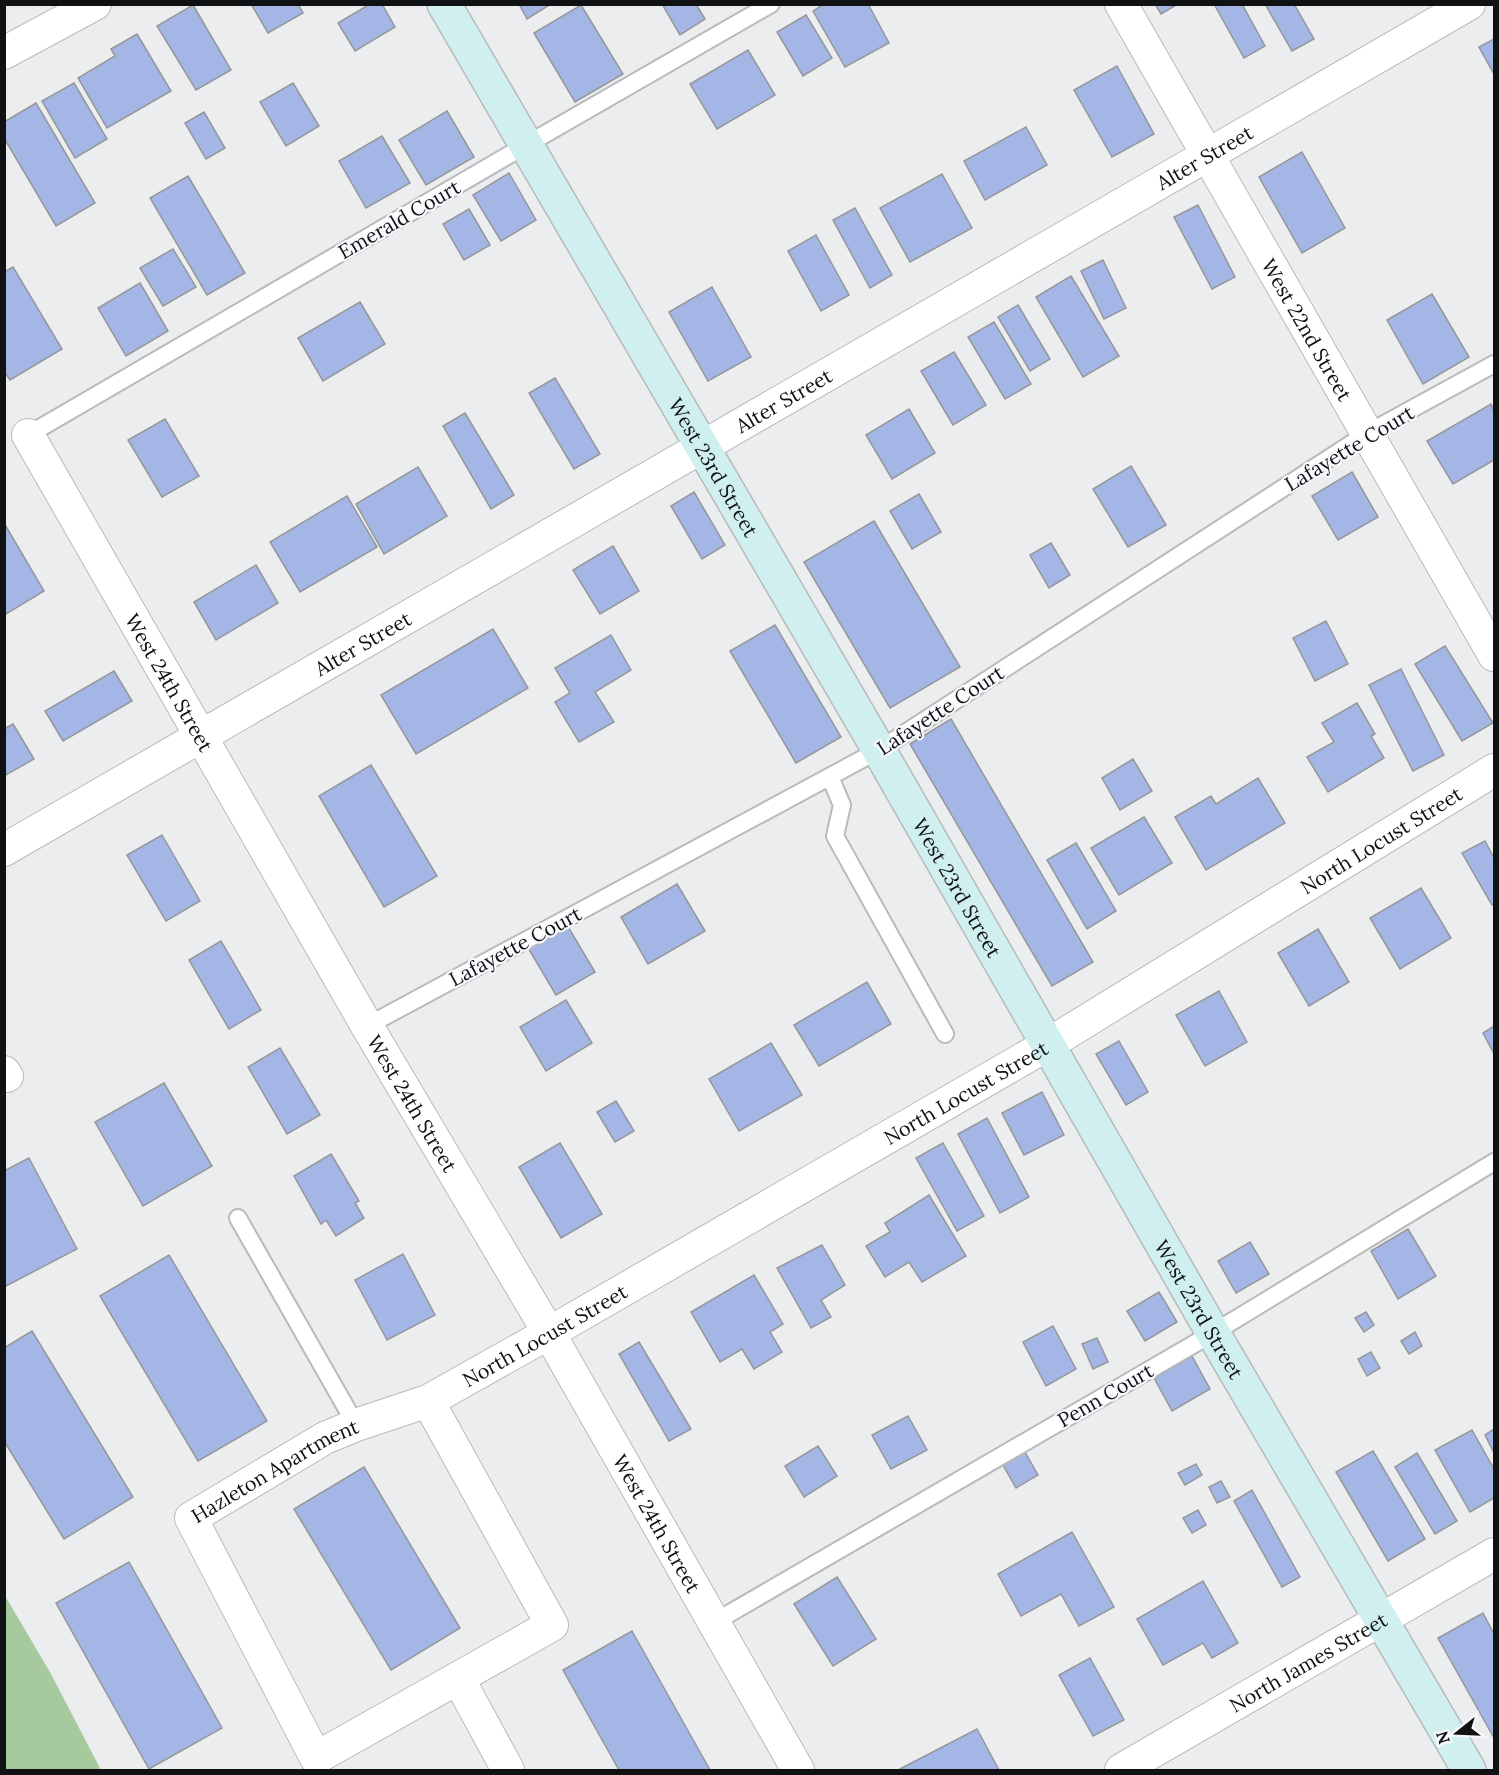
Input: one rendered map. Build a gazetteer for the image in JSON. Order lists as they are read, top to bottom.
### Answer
{
  "streets": {
    "street": [
      "Alter Street",
      "West 22nd Street",
      "West 23rd Street",
      "West 24th Street",
      "North Locust Street",
      "Hazleton Apartment",
      "North James Street"
    ],
    "lane": ["Emerald Court", "Lafayette Court", "Penn Court"]
  },
  "crossings": [
    ["Alter Street", "West 22nd Street"],
    ["Alter Street", "West 23rd Street"],
    ["Alter Street", "West 24th Street"],
    ["Emerald Court", "West 23rd Street"],
    ["Emerald Court", "West 24th Street"],
    ["West 22nd Street", "Lafayette Court"],
    ["Lafayette Court", "West 23rd Street"],
    ["Lafayette Court", "West 24th Street"],
    ["West 23rd Street", "North Locust Street"],
    ["West 23rd Street", "Penn Court"],
    ["West 23rd Street", "North James Street"],
    ["West 24th Street", "North Locust Street"],
    ["West 24th Street", "Penn Court"],
    ["North Locust Street", "Hazleton Apartment"]
  ],
  "north": "left"
}
